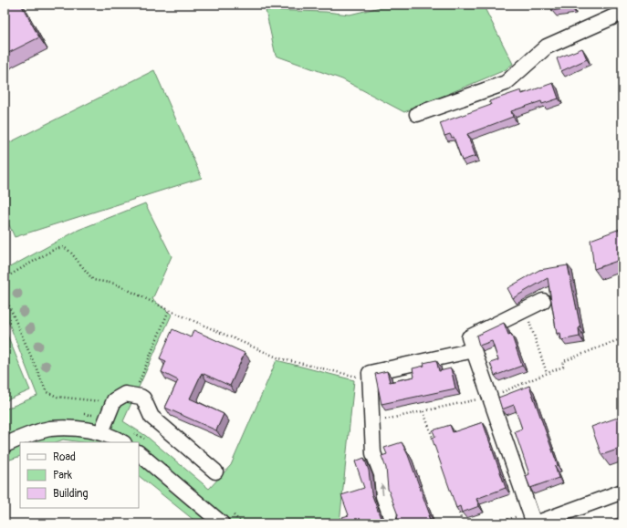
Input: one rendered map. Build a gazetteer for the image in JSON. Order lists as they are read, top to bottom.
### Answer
{
  "legend": ["Road", "Park", "Building"]
}
